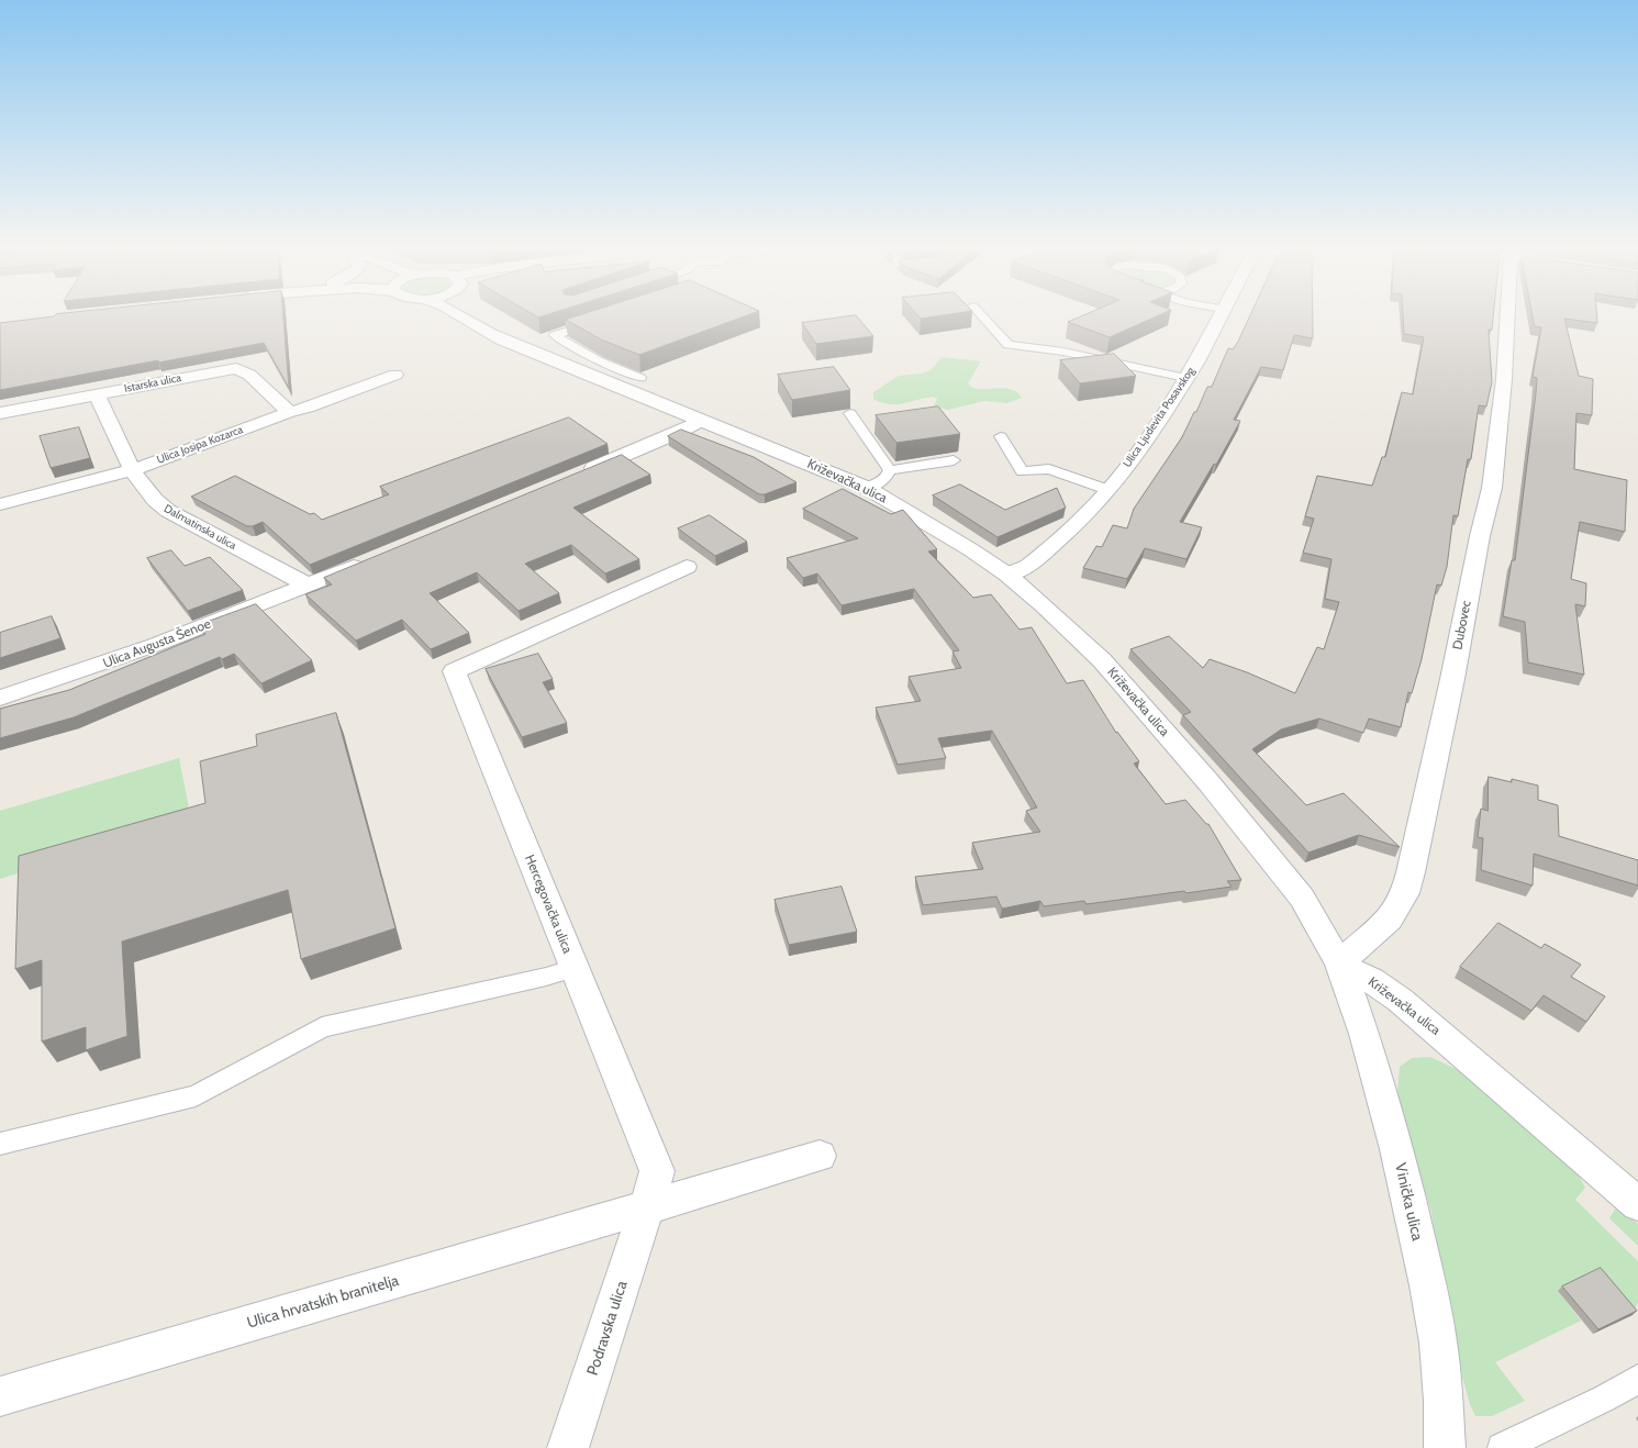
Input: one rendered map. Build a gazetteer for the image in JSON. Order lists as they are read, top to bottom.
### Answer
{
  "streets": {
    "street": [
      "Istarska ulica",
      "Ulica Ljudevita Posavskog",
      "Ulica Josipa Kozarca",
      "Križevačka ulica",
      "Dalmatinska ulica",
      "Dubovec",
      "Ulica Augusta Šenoe",
      "Hercegovačka ulica",
      "Vinička ulica",
      "Ulica hrvatskih branitelja",
      "Podravska ulica"
    ]
  },
  "crossings": [
    ["Istarska ulica", "Ulica Josipa Kozarca"],
    ["Istarska ulica", "Dalmatinska ulica"],
    ["Ulica Ljudevita Posavskog", "Križevačka ulica"],
    ["Ulica Josipa Kozarca", "Dalmatinska ulica"],
    ["Križevačka ulica", "Dubovec"],
    ["Križevačka ulica", "Vinička ulica"],
    ["Dalmatinska ulica", "Ulica Augusta Šenoe"],
    ["Dubovec", "Vinička ulica"],
    ["Hercegovačka ulica", "Ulica hrvatskih branitelja"],
    ["Hercegovačka ulica", "Podravska ulica"],
    ["Ulica hrvatskih branitelja", "Podravska ulica"]
  ]
}
